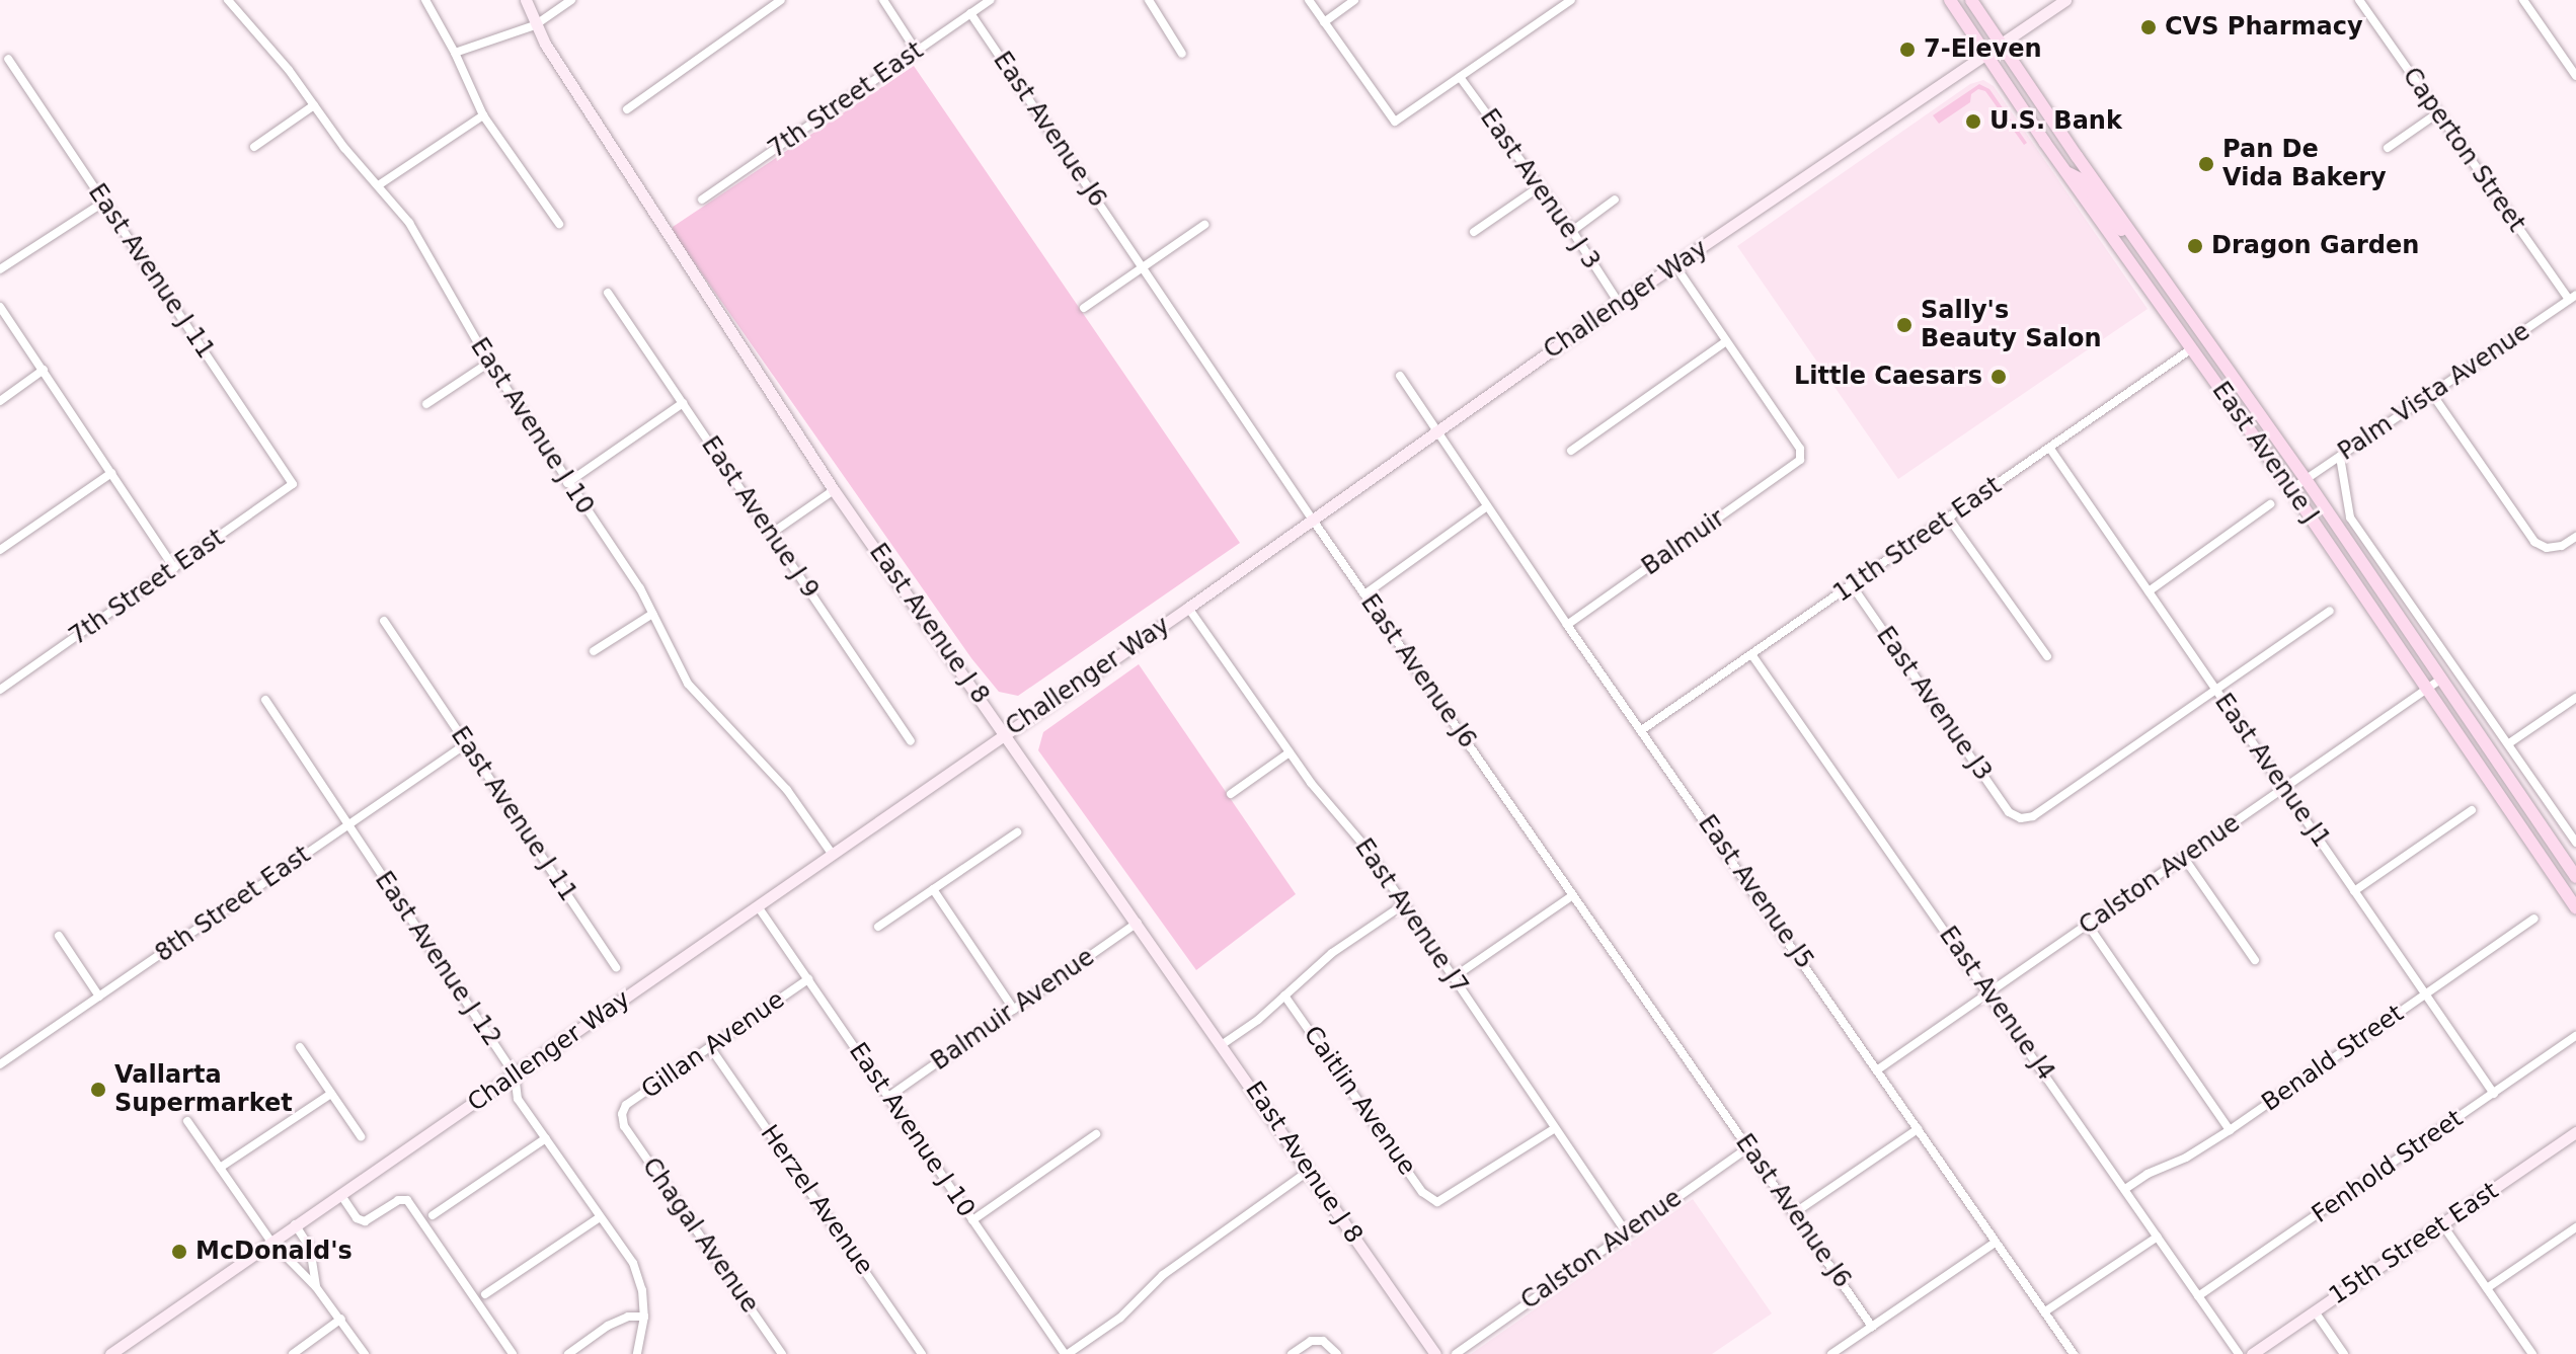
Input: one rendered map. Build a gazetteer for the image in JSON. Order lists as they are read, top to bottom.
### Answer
{
  "streets": {
    "main road": [
      "Challenger Way",
      "East Avenue J",
      "East Avenue J 8",
      "15th Street East"
    ],
    "street": [
      "7th Street East",
      "East Avenue J6",
      "Caperton Street",
      "East Avenue J 3",
      "East Avenue J 11",
      "Palm Vista Avenue",
      "East Avenue J 10",
      "East Avenue J 9",
      "11th Street East",
      "Balmuir",
      "East Avenue J3",
      "East Avenue J1",
      "Calston Avenue",
      "East Avenue J5",
      "8th Street East",
      "East Avenue J7",
      "East Avenue J 12",
      "East Avenue J4",
      "Balmuir Avenue",
      "Gillan Avenue",
      "Benald Street",
      "Caitlin Avenue",
      "Fenhold Street",
      "Herzel Avenue",
      "Chagal Avenue"
    ]
  },
  "crossings": [
    ["7th Street East", "East Avenue J6"],
    ["7th Street East", "East Avenue J 11"],
    ["East Avenue J6", "Challenger Way"],
    ["East Avenue J6", "Calston Avenue"],
    ["Caperton Street", "Palm Vista Avenue"],
    ["East Avenue J 3", "Challenger Way"],
    ["East Avenue J 11", "8th Street East"],
    ["Challenger Way", "East Avenue J 10"],
    ["Challenger Way", "East Avenue J"],
    ["Challenger Way", "East Avenue J 8"],
    ["Challenger Way", "East Avenue J5"],
    ["Challenger Way", "East Avenue J7"],
    ["Challenger Way", "East Avenue J 12"],
    ["Palm Vista Avenue", "East Avenue J"],
    ["East Avenue J 10", "Balmuir Avenue"],
    ["East Avenue J 10", "Gillan Avenue"],
    ["East Avenue J", "11th Street East"],
    ["East Avenue J", "Calston Avenue"],
    ["11th Street East", "East Avenue J3"],
    ["11th Street East", "East Avenue J1"],
    ["11th Street East", "East Avenue J5"],
    ["11th Street East", "East Avenue J4"],
    ["Balmuir", "East Avenue J5"],
    ["East Avenue J 8", "Balmuir Avenue"],
    ["East Avenue J3", "East Avenue J1"],
    ["East Avenue J1", "Calston Avenue"],
    ["East Avenue J1", "Benald Street"],
    ["East Avenue J1", "Fenhold Street"],
    ["Calston Avenue", "East Avenue J5"],
    ["Calston Avenue", "East Avenue J7"],
    ["Calston Avenue", "East Avenue J4"],
    ["8th Street East", "East Avenue J 12"],
    ["East Avenue J7", "Caitlin Avenue"],
    ["East Avenue J4", "Benald Street"],
    ["East Avenue J4", "Fenhold Street"],
    ["Gillan Avenue", "Herzel Avenue"],
    ["Gillan Avenue", "Chagal Avenue"]
  ],
  "places": [
    "CVS Pharmacy",
    "7-Eleven",
    "U.S. Bank",
    "Pan De Vida Bakery",
    "Dragon Garden",
    "Sally's Beauty Salon",
    "Little Caesars",
    "Vallarta Supermarket",
    "McDonald's"
  ]
}
